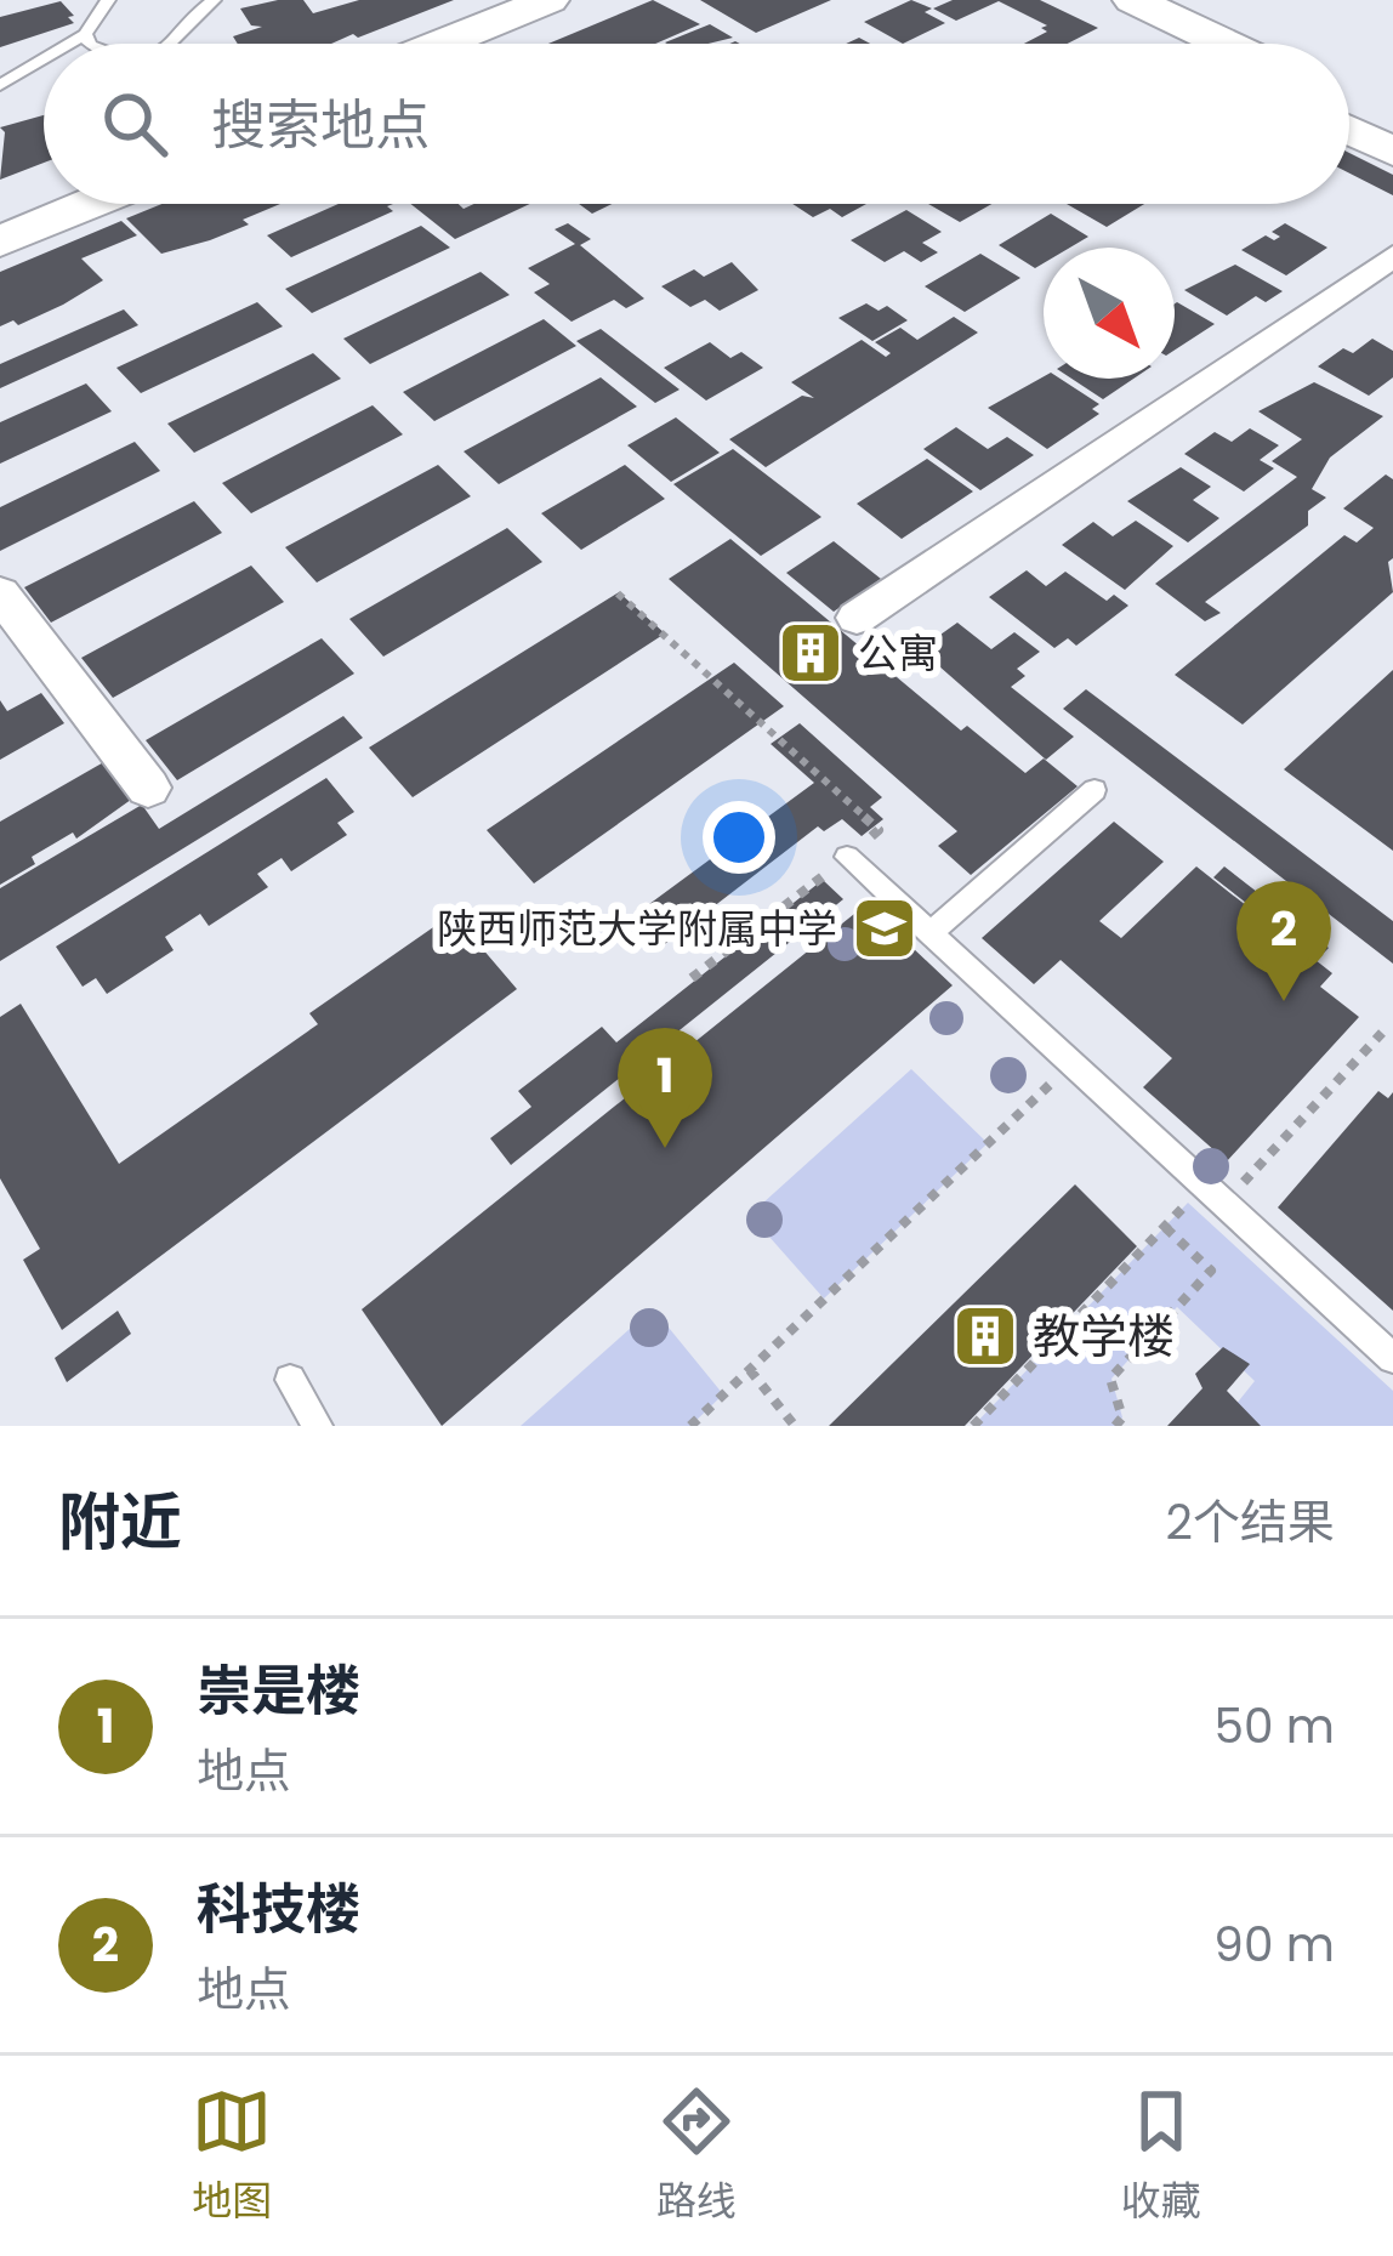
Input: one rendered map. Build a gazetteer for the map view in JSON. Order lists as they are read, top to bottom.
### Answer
{
  "places": {
    "building": ["公寓", "教学楼"],
    "school or university": ["陕西师范大学附属中学"]
  },
  "north": "bottom right",
  "page": {
    "search": "搜索地点",
    "pins": ["2", "1"],
    "heading": ["附近", "2个结果"],
    "list": [
      {
        "mark": "1",
        "name": "崇是楼",
        "note": "地点",
        "value": "50 m"
      },
      {
        "mark": "2",
        "name": "科技楼",
        "note": "地点",
        "value": "90 m"
      }
    ],
    "nav": ["地图", "路线", "收藏"]
  }
}
